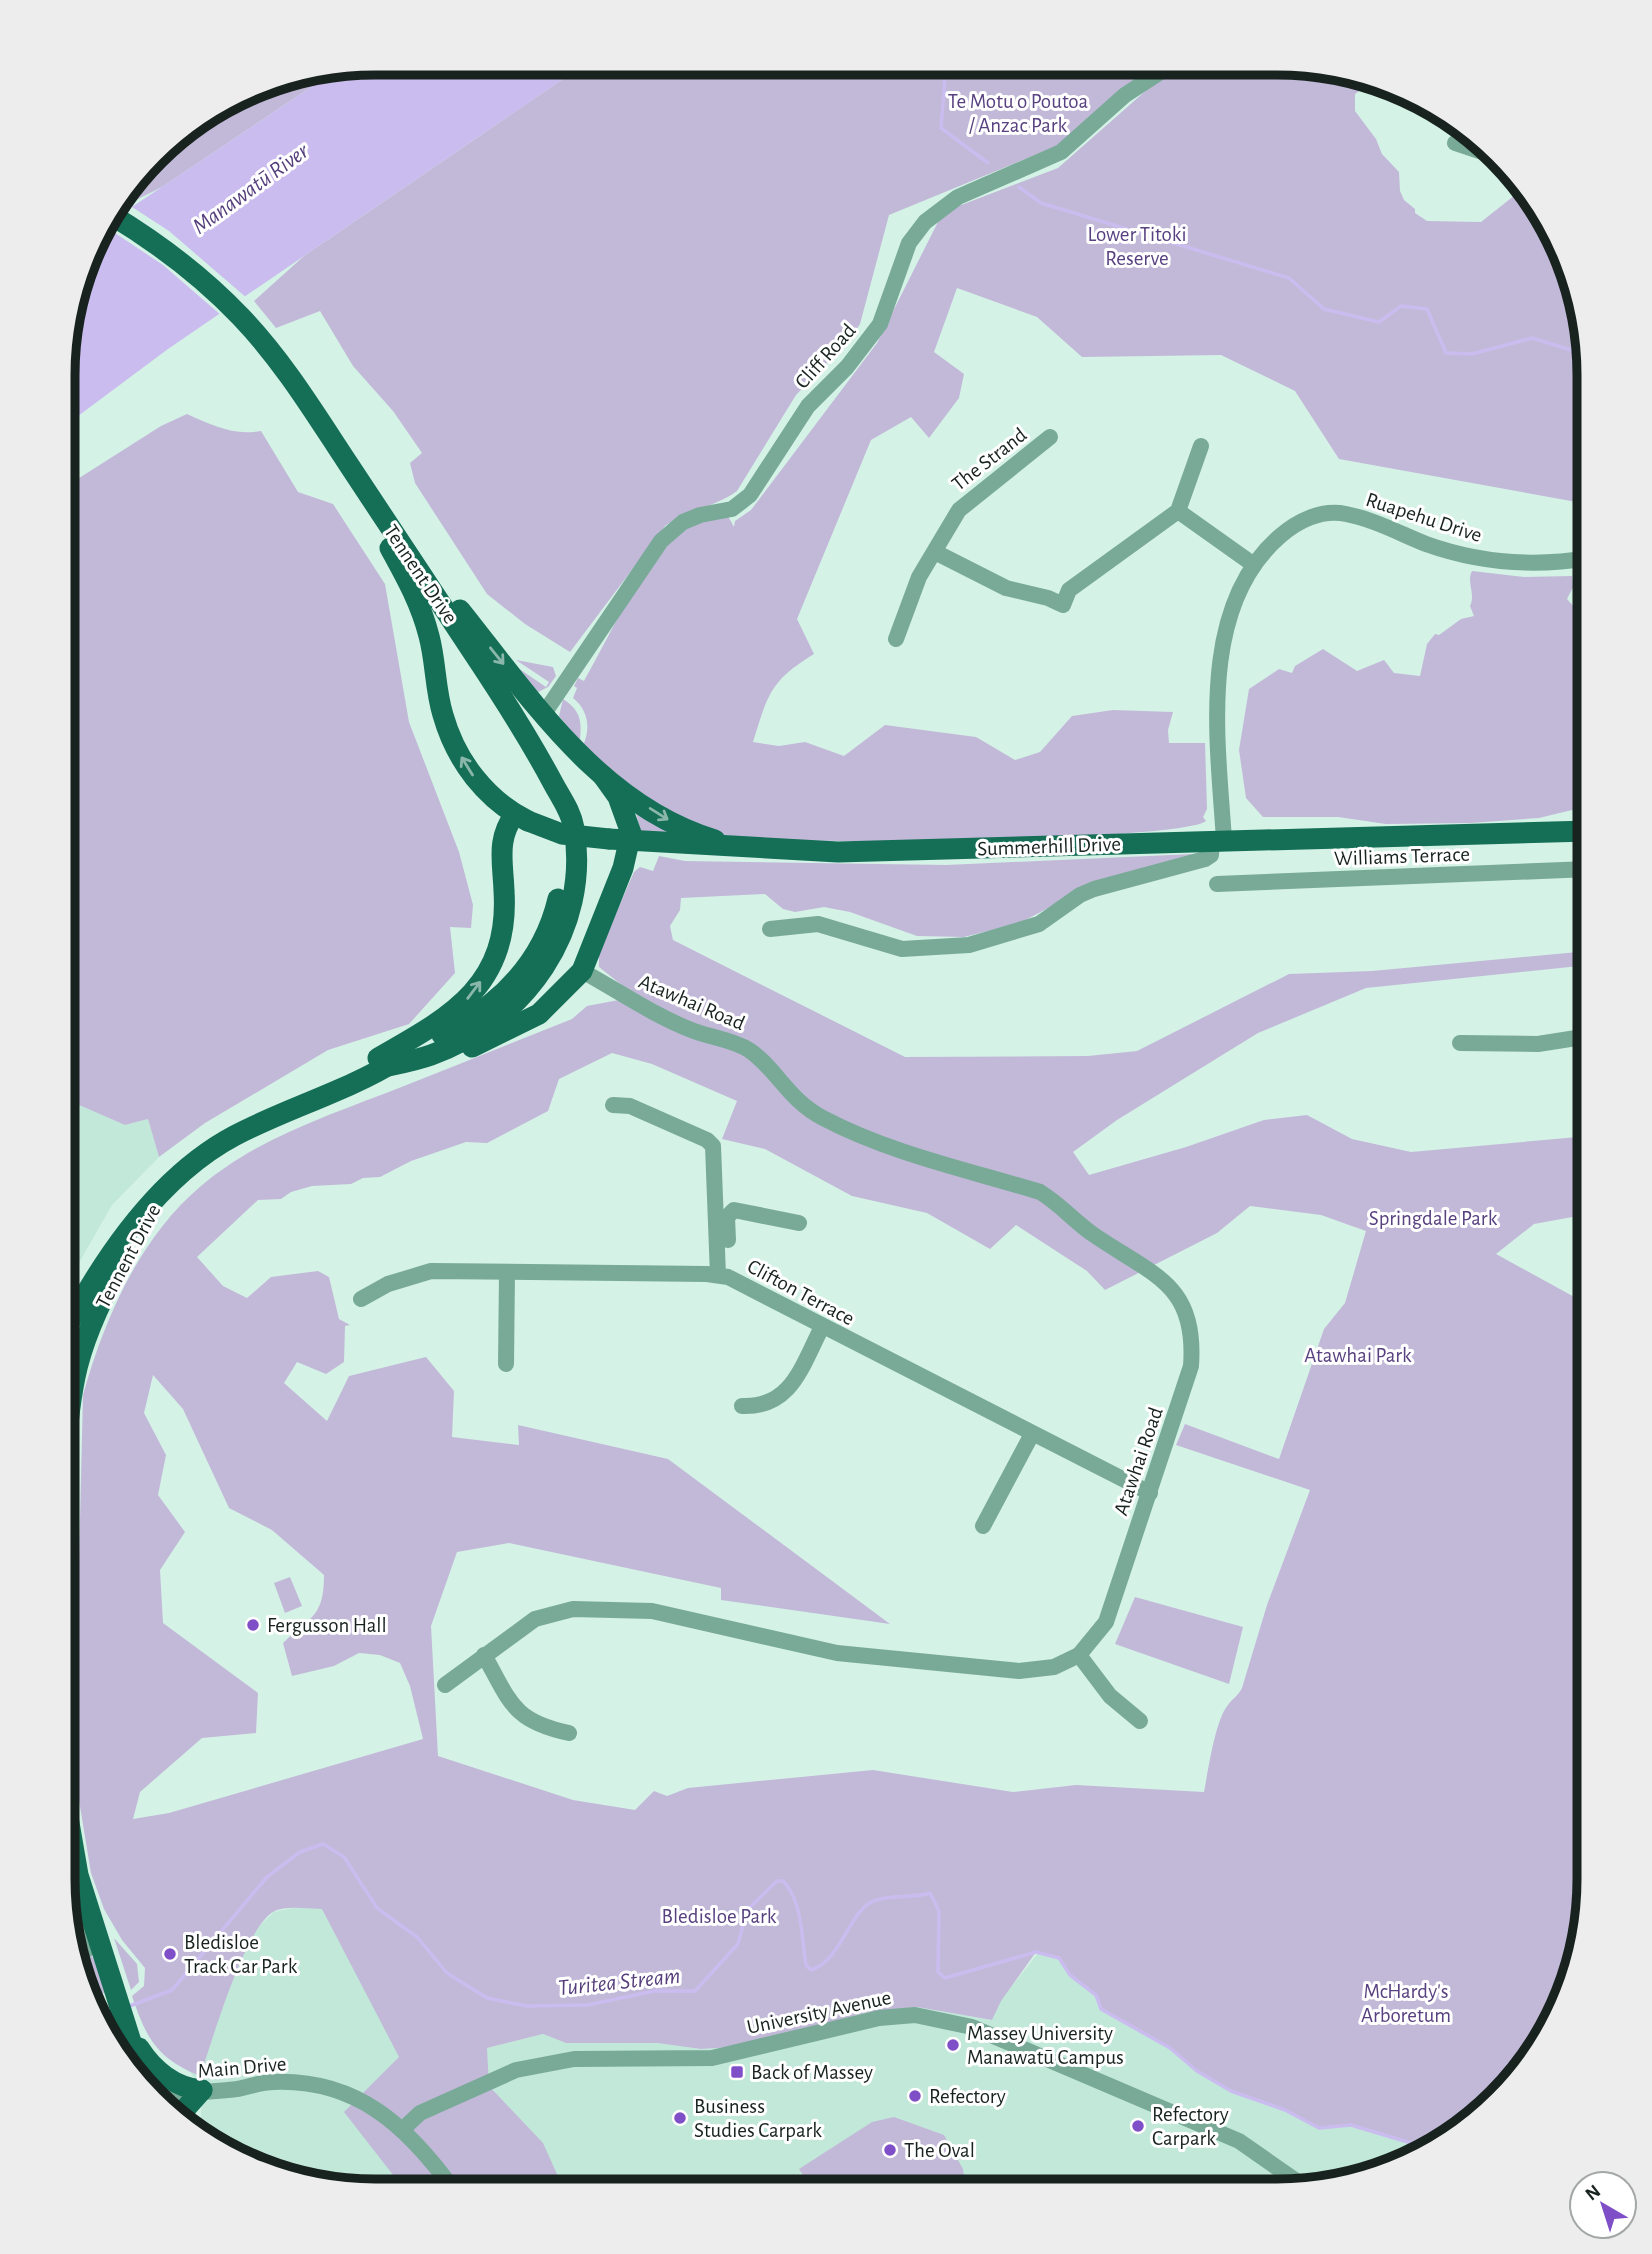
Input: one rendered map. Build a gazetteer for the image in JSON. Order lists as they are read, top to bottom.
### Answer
{
  "streets": {
    "main road": ["Tennent Drive", "Summerhill Drive"],
    "street": [
      "Cliff Road",
      "The Strand",
      "Ruapehu Drive",
      "Williams Terrace",
      "Atawhai Road",
      "Clifton Terrace",
      "University Avenue",
      "Main Drive"
    ]
  },
  "crossings": [
    ["Ruapehu Drive", "Summerhill Drive"],
    ["Tennent Drive", "Summerhill Drive"],
    ["Atawhai Road", "Clifton Terrace"],
    ["University Avenue", "Main Drive"]
  ],
  "water": ["Manawatū River", "Turitea Stream"],
  "parks": [
    "Te Motu o Poutoa / Anzac Park",
    "Lower Titoki Reserve",
    "Springdale Park",
    "Atawhai Park",
    "Bledisloe Park",
    "McHardy's Arboretum"
  ],
  "places": {
    "other": [
      "Fergusson Hall",
      "Bledisloe Track Car Park",
      "Massey University Manawatū Campus",
      "Refectory",
      "Business Studies Carpark",
      "Refectory Carpark",
      "The Oval"
    ],
    "transit": ["Back of Massey"]
  },
  "north": "top left"
}
